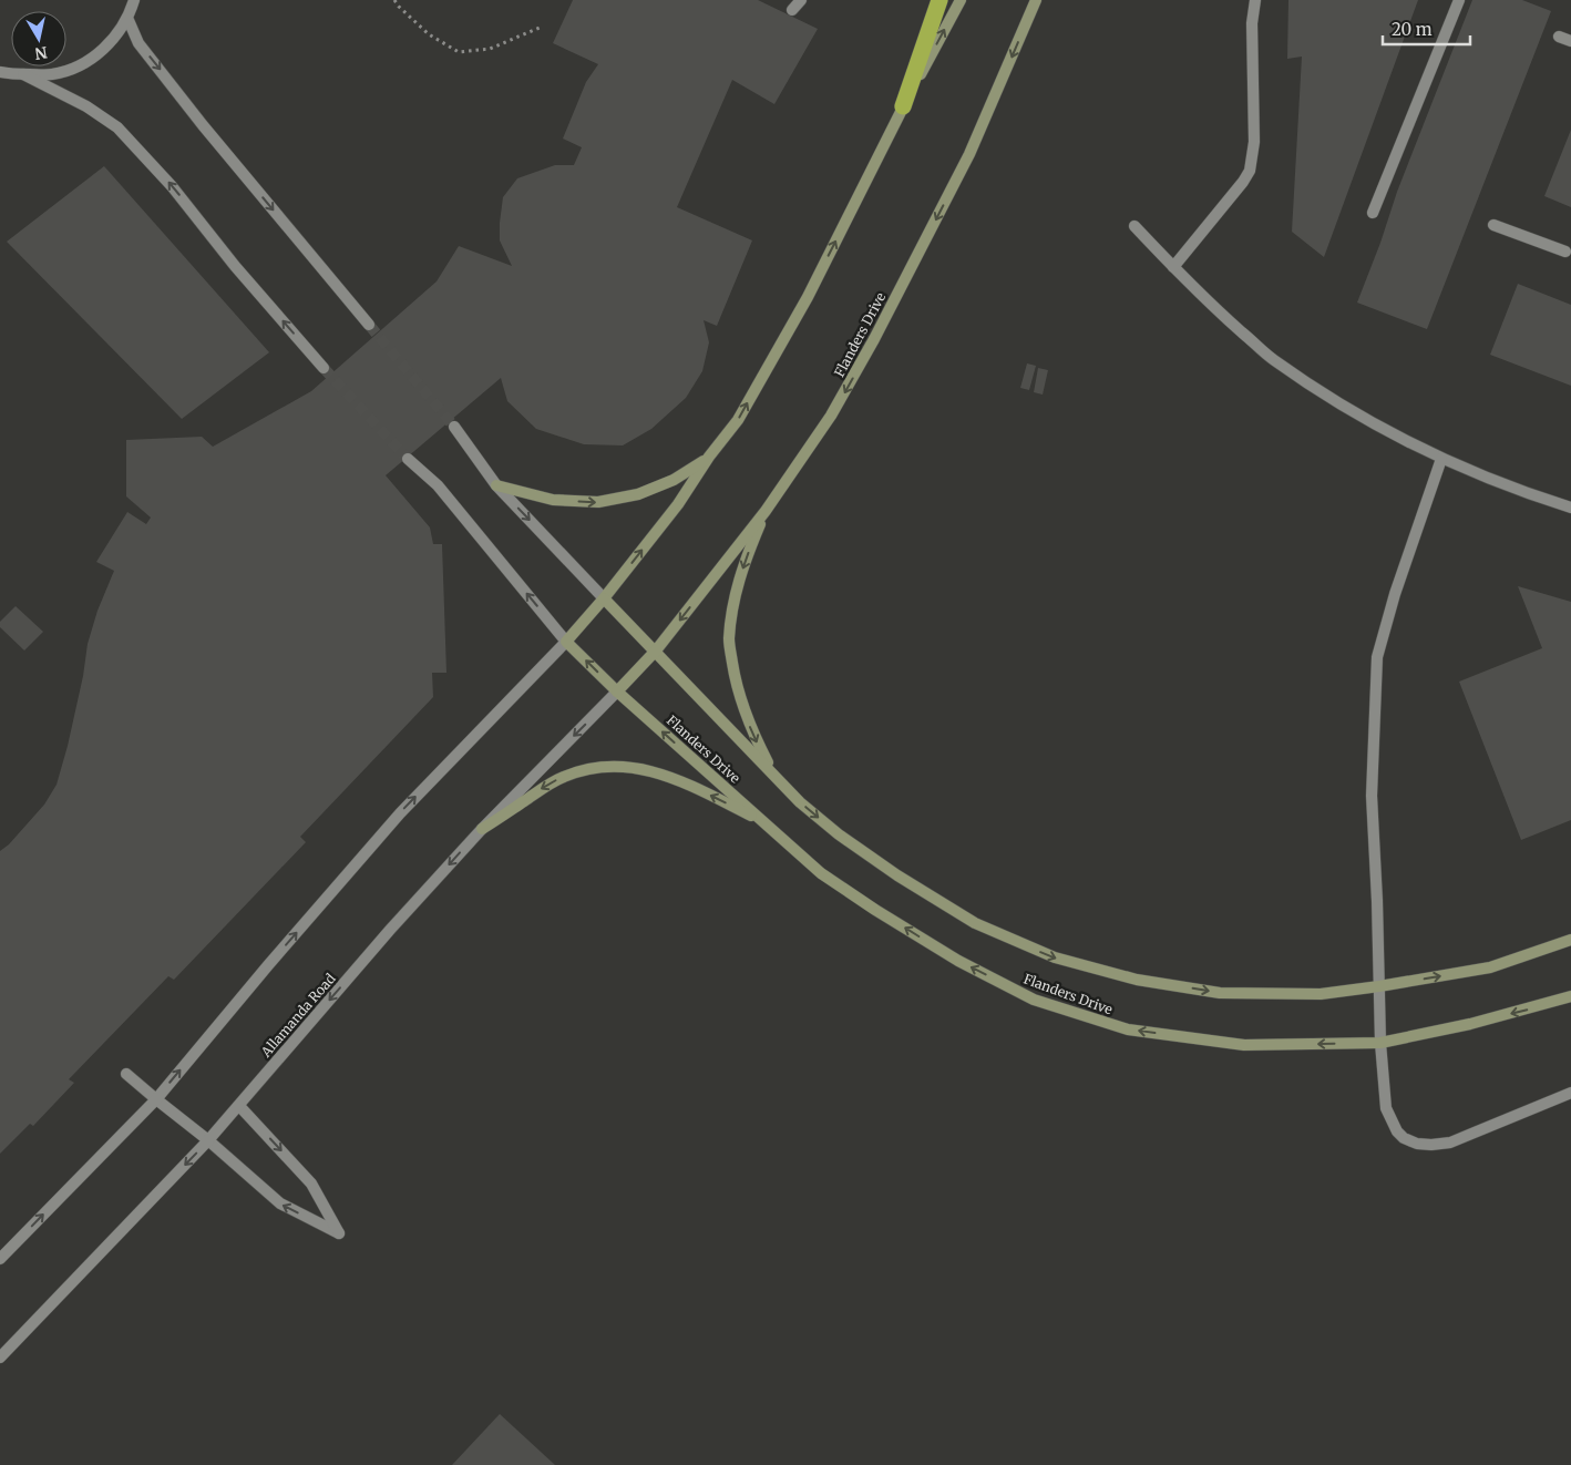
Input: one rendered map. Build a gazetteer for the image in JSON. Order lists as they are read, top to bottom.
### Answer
{
  "streets": {
    "street": ["Flanders Drive", "Allamanda Road"]
  },
  "crossings": [
    ["Flanders Drive", "Allamanda Road"]
  ],
  "scale_bar": "20 m",
  "north": "bottom"
}
